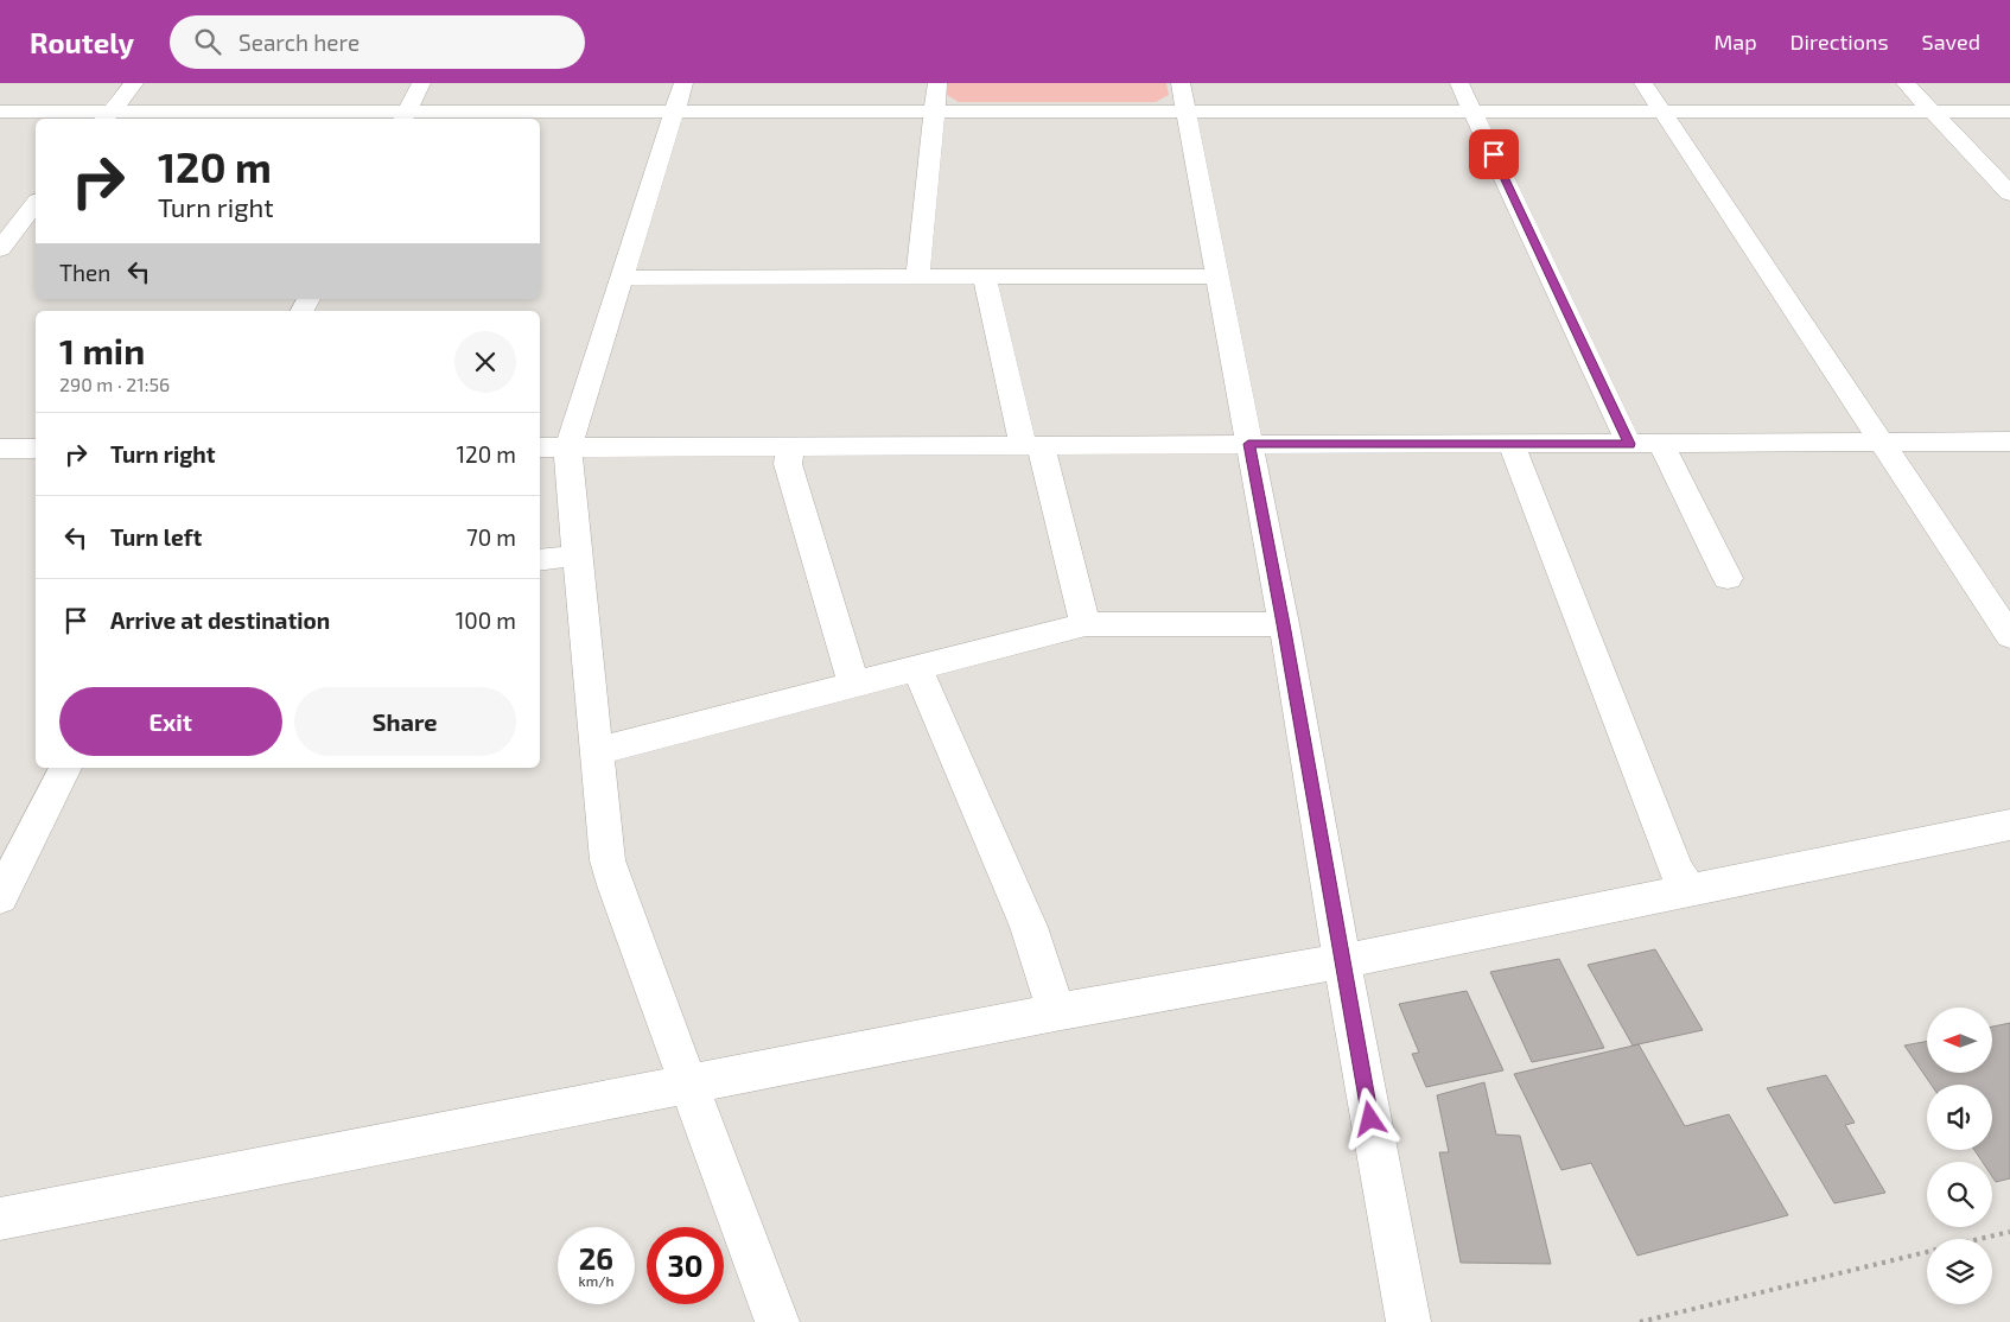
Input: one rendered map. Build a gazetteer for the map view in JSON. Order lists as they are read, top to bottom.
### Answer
{
  "north": "left",
  "page": {
    "header": "Routely",
    "search": "Search here",
    "nav": ["Map", "Directions", "Saved"],
    "turn": ["120 m", "Turn right"],
    "then": "Then",
    "heading": ["1 min", "290 m · 21:56"],
    "list": [
      {
        "name": "Turn right",
        "value": "120 m"
      },
      {
        "name": "Turn left",
        "value": "70 m"
      },
      {
        "name": "Arrive at destination",
        "value": "100 m"
      }
    ],
    "buttons": ["Exit", "Share"],
    "speed": "26 km/h",
    "limit": "30"
  }
}
